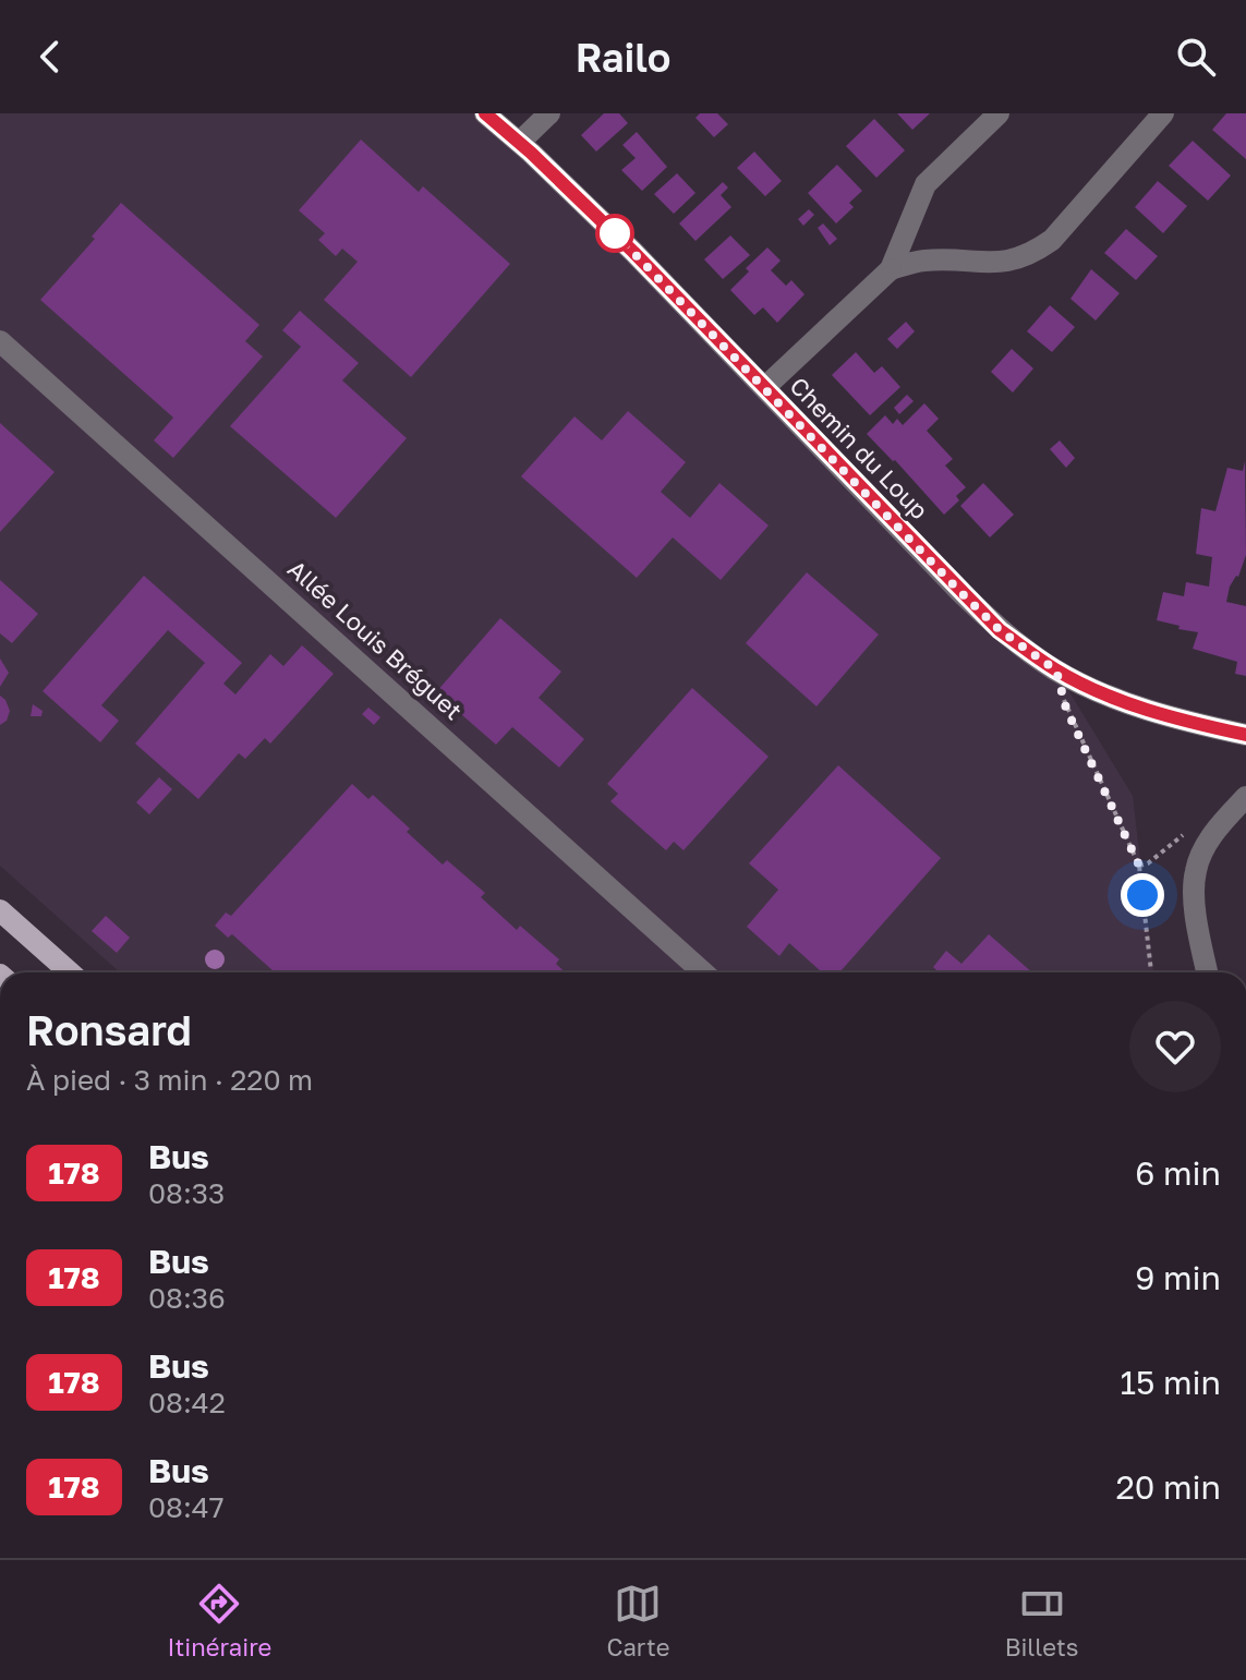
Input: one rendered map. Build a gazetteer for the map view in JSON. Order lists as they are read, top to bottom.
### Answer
{
  "streets": {
    "street": ["Chemin du Loup", "Allée Louis Bréguet"]
  },
  "lines": ["bus line 178"],
  "page": {
    "header": "Railo",
    "heading": ["Ronsard", "À pied · 3 min · 220 m"],
    "list": [
      {
        "mark": "178",
        "name": "Bus",
        "note": "08:33",
        "value": "6 min"
      },
      {
        "mark": "178",
        "name": "Bus",
        "note": "08:36",
        "value": "9 min"
      },
      {
        "mark": "178",
        "name": "Bus",
        "note": "08:42",
        "value": "15 min"
      },
      {
        "mark": "178",
        "name": "Bus",
        "note": "08:47",
        "value": "20 min"
      }
    ],
    "tabs": ["Itinéraire", "Carte", "Billets"]
  }
}
